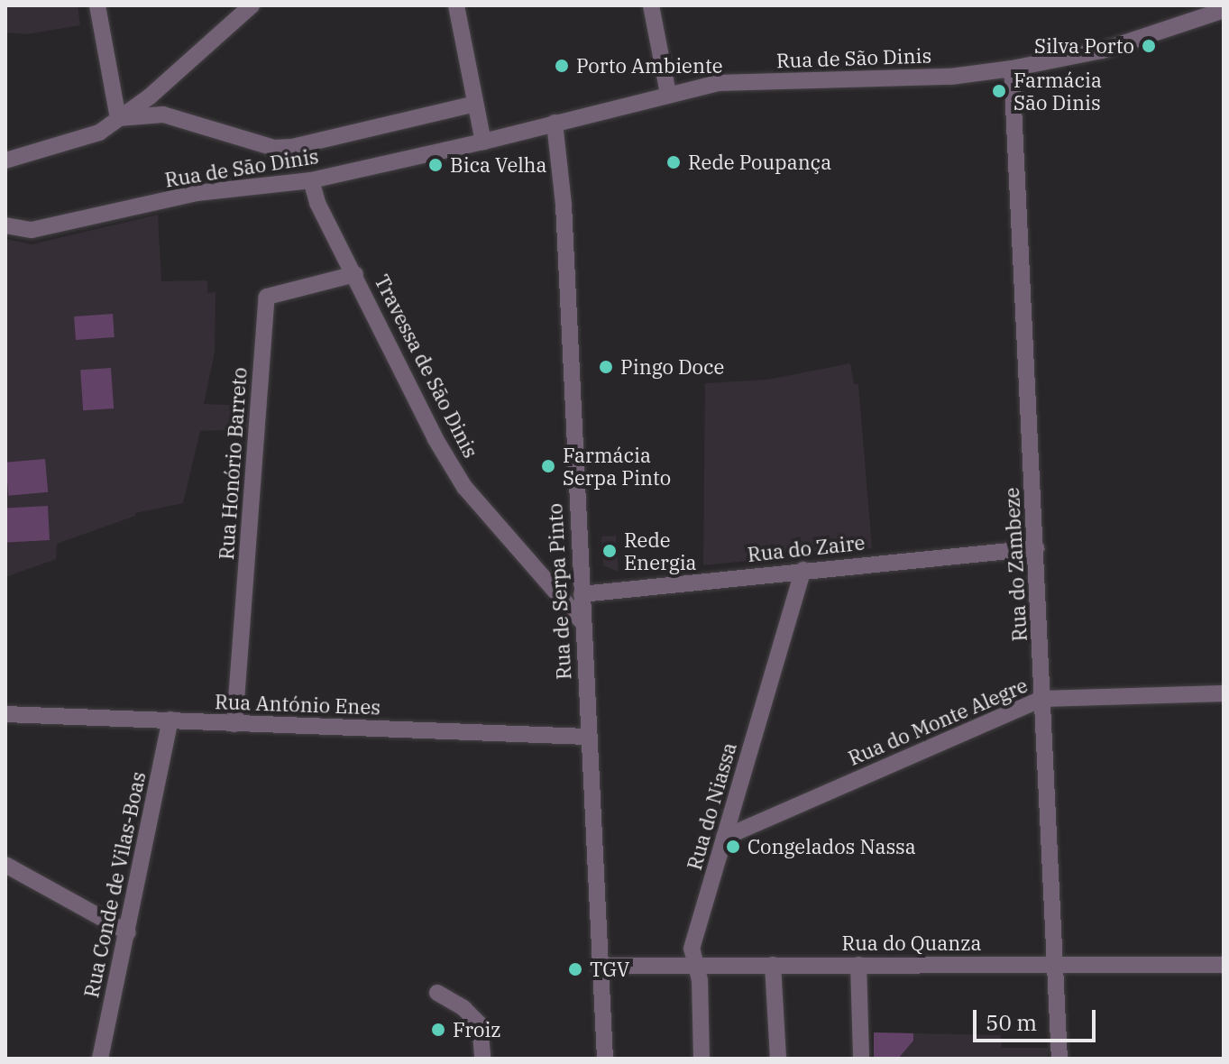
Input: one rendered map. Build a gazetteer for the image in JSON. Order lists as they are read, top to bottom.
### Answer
{
  "streets": {
    "street": [
      "Rua de São Dinis",
      "Travessa de São Dinis",
      "Rua Honório Barreto",
      "Rua do Zaire",
      "Rua do Zambeze",
      "Rua de Serpa Pinto",
      "Rua António Enes",
      "Rua do Monte Alegre",
      "Rua do Niassa",
      "Rua Conde de Vilas-Boas",
      "Rua do Quanza"
    ]
  },
  "crossings": [
    ["Rua de São Dinis", "Travessa de São Dinis"],
    ["Rua de São Dinis", "Rua do Zambeze"],
    ["Rua de São Dinis", "Rua de Serpa Pinto"],
    ["Travessa de São Dinis", "Rua Honório Barreto"],
    ["Travessa de São Dinis", "Rua de Serpa Pinto"],
    ["Rua Honório Barreto", "Rua António Enes"],
    ["Rua do Zaire", "Rua do Zambeze"],
    ["Rua do Zaire", "Rua de Serpa Pinto"],
    ["Rua do Zaire", "Rua do Niassa"],
    ["Rua do Zambeze", "Rua do Monte Alegre"],
    ["Rua do Zambeze", "Rua do Quanza"],
    ["Rua de Serpa Pinto", "Rua António Enes"],
    ["Rua de Serpa Pinto", "Rua do Quanza"],
    ["Rua António Enes", "Rua Conde de Vilas-Boas"],
    ["Rua do Monte Alegre", "Rua do Niassa"],
    ["Rua do Niassa", "Rua do Quanza"]
  ],
  "places": [
    "Silva Porto",
    "Porto Ambiente",
    "Farmácia São Dinis",
    "Rede Poupança",
    "Bica Velha",
    "Pingo Doce",
    "Farmácia Serpa Pinto",
    "Rede Energia",
    "Congelados Nassa",
    "TGV",
    "Froiz"
  ],
  "scale_bar": "50 m"
}
